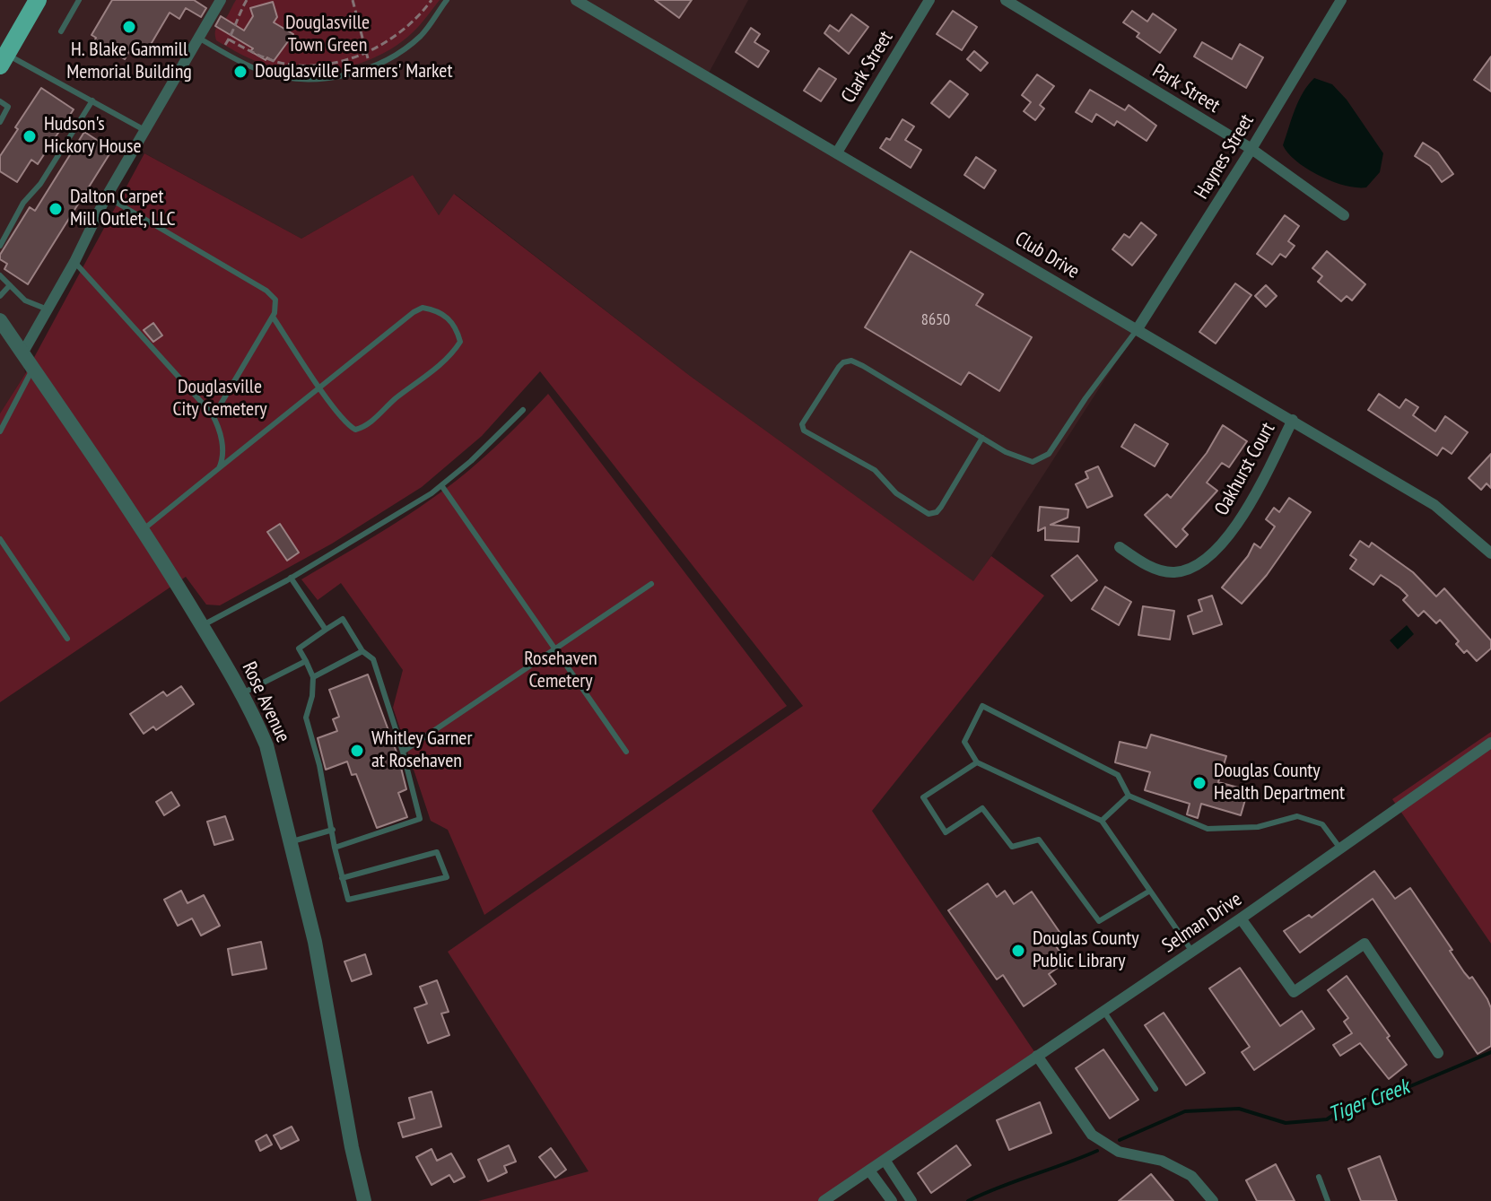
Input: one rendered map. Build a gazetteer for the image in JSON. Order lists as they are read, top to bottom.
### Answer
{
  "streets": {
    "street": [
      "Clark Street",
      "Park Street",
      "Haynes Street",
      "Club Drive",
      "Oakhurst Court",
      "Rose Avenue",
      "Selman Drive"
    ]
  },
  "crossings": [
    ["Clark Street", "Club Drive"],
    ["Park Street", "Haynes Street"],
    ["Haynes Street", "Club Drive"],
    ["Club Drive", "Oakhurst Court"]
  ],
  "water": ["Tiger Creek"],
  "parks": ["Douglasville Town Green", "Douglasville City Cemetery", "Rosehaven Cemetery"],
  "places": [
    "H. Blake Gammill Memorial Building",
    "Douglasville Farmers' Market",
    "Hudson's Hickory House",
    "Dalton Carpet Mill Outlet, LLC",
    "Whitley Garner at Rosehaven",
    "Douglas County Health Department",
    "Douglas County Public Library"
  ],
  "house_numbers": ["8650"]
}
